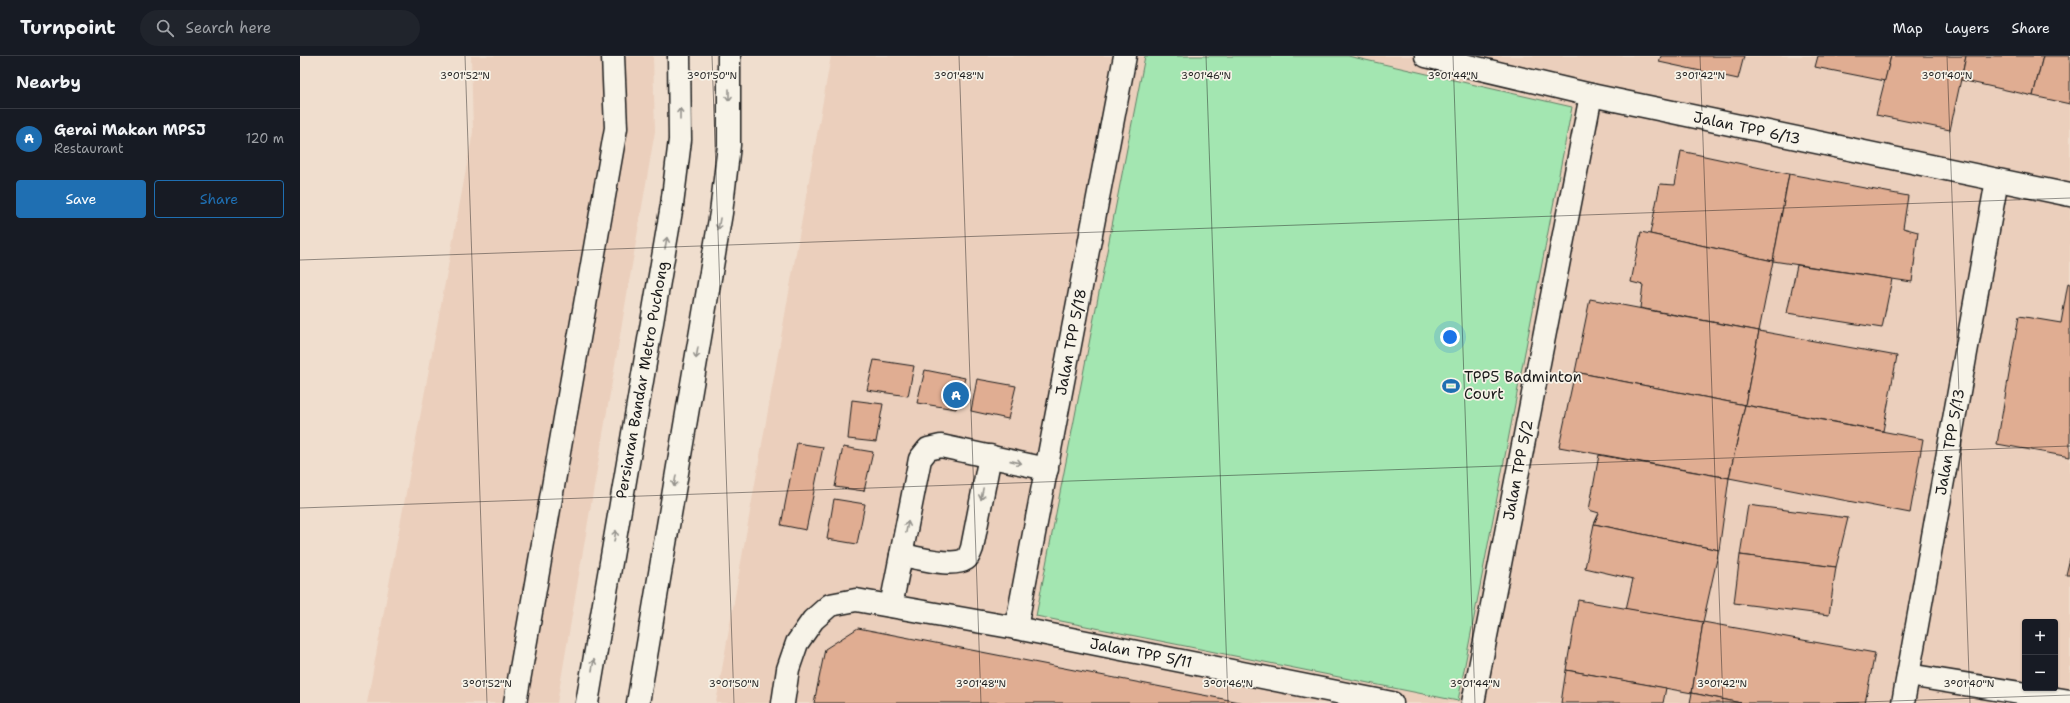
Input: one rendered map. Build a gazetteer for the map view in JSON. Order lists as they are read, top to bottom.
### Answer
{
  "streets": {
    "street": [
      "Jalan TPP 6/13",
      "Jalan TPP 5/18",
      "Persiaran Bandar Metro Puchong",
      "Jalan TPP 5/13",
      "Jalan TPP 5/2",
      "Jalan TPP 5/11"
    ]
  },
  "crossings": [
    ["Jalan TPP 6/13", "Jalan TPP 5/13"],
    ["Jalan TPP 6/13", "Jalan TPP 5/2"],
    ["Jalan TPP 5/18", "Jalan TPP 5/11"]
  ],
  "places": {
    "sports": ["TPP5 Badminton Court"]
  },
  "page": {
    "header": "Turnpoint",
    "search": "Search here",
    "nav": ["Map", "Layers", "Share"],
    "heading": "Nearby",
    "list": [
      {
        "mark": "A",
        "name": "Gerai Makan MPSJ",
        "note": "Restaurant",
        "value": "120 m"
      }
    ],
    "buttons": ["Save", "Share"],
    "pins": "A",
    "map_buttons": ["+", "−"]
  },
  "coordinates": [
    "3°01'52\"N",
    "3°01'50\"N",
    "3°01'48\"N",
    "3°01'46\"N",
    "3°01'44\"N",
    "3°01'42\"N",
    "3°01'40\"N"
  ]
}
